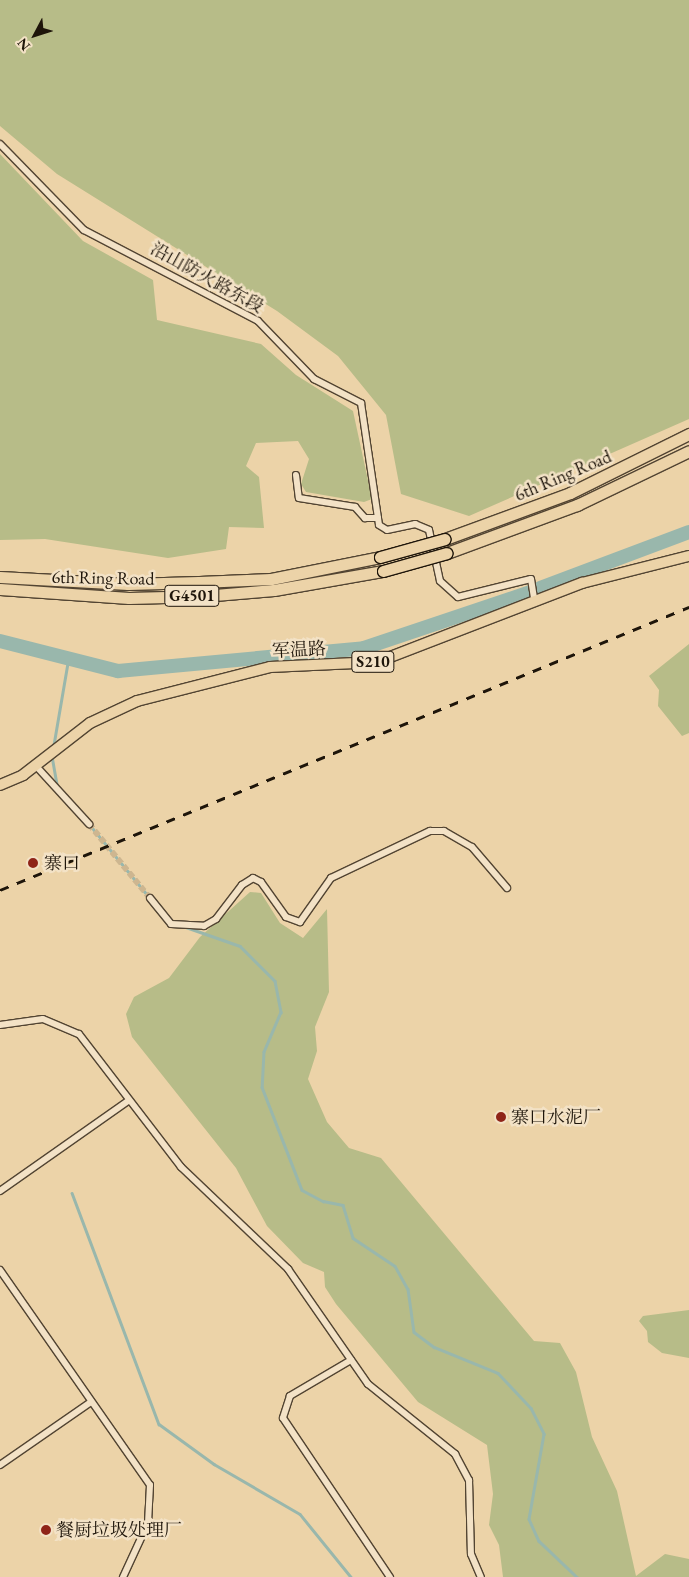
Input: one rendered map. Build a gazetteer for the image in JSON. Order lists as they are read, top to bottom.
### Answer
{
  "streets": {
    "highway": ["6th Ring Road", "G4501"],
    "main road": ["军温路", "S210"],
    "street": ["沿山防火路东段"]
  },
  "crossings": [
    ["军温路", "S210"]
  ],
  "places": ["寨口", "寨口水泥厂", "餐厨垃圾处理厂"],
  "north": "bottom left"
}
